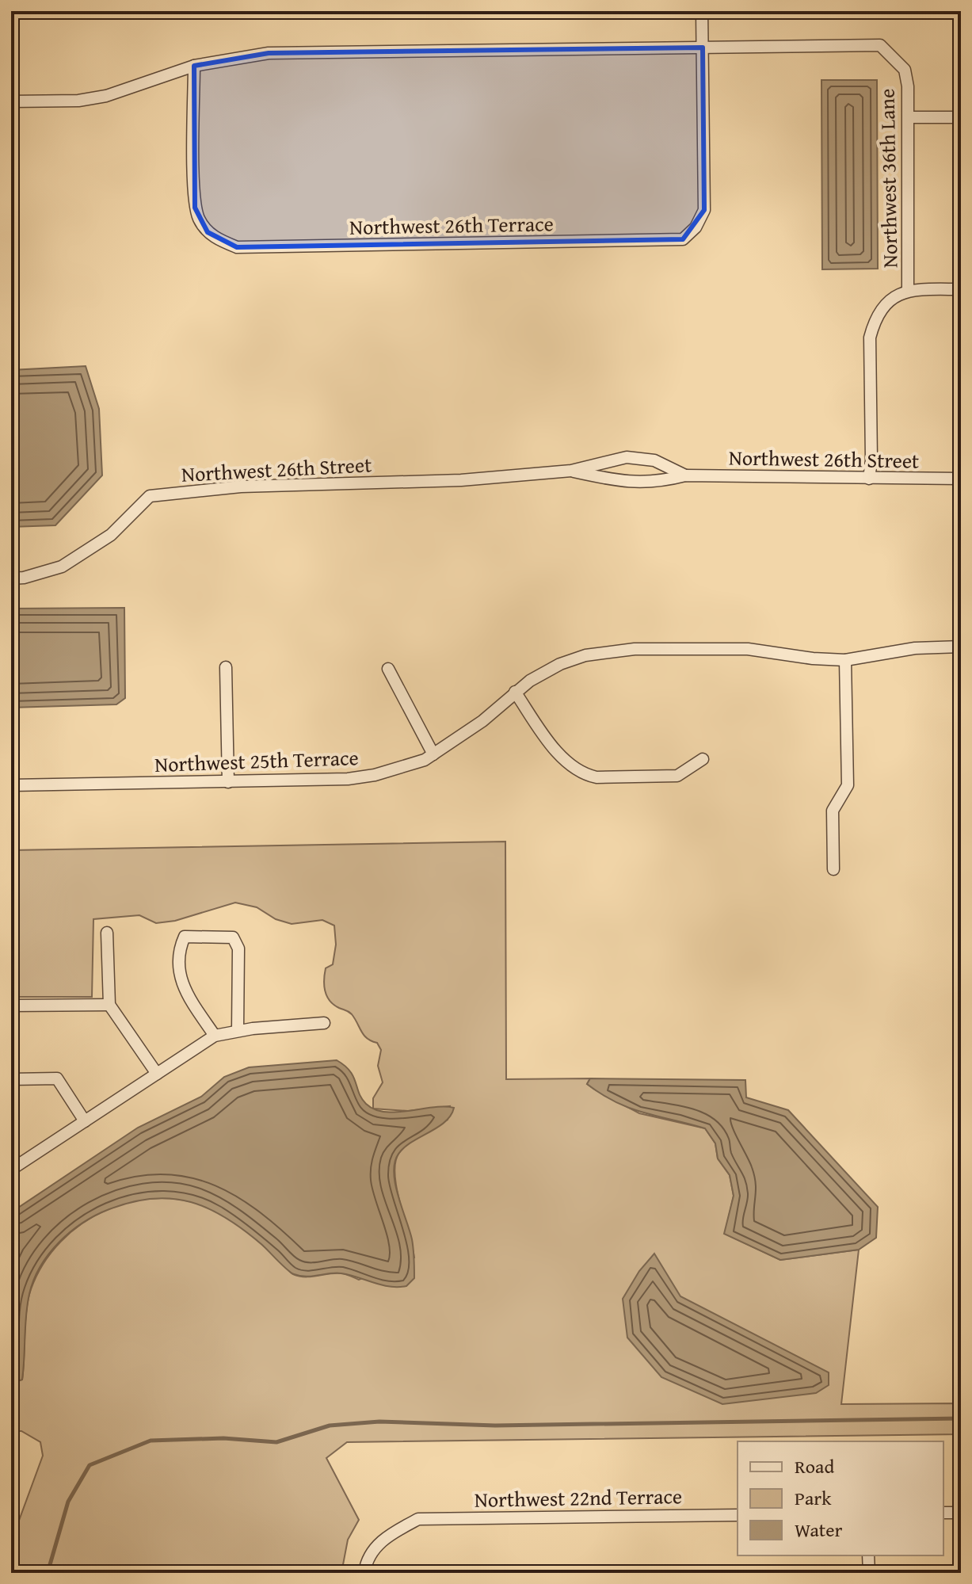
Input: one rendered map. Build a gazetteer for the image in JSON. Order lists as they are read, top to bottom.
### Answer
{
  "streets": {
    "street": [
      "Northwest 36th Lane",
      "Northwest 26th Terrace",
      "Northwest 26th Street",
      "Northwest 25th Terrace",
      "Northwest 22nd Terrace"
    ]
  },
  "crossings": [
    ["Northwest 36th Lane", "Northwest 26th Terrace"],
    ["Northwest 36th Lane", "Northwest 26th Street"]
  ],
  "legend": ["Road", "Park", "Water"]
}
